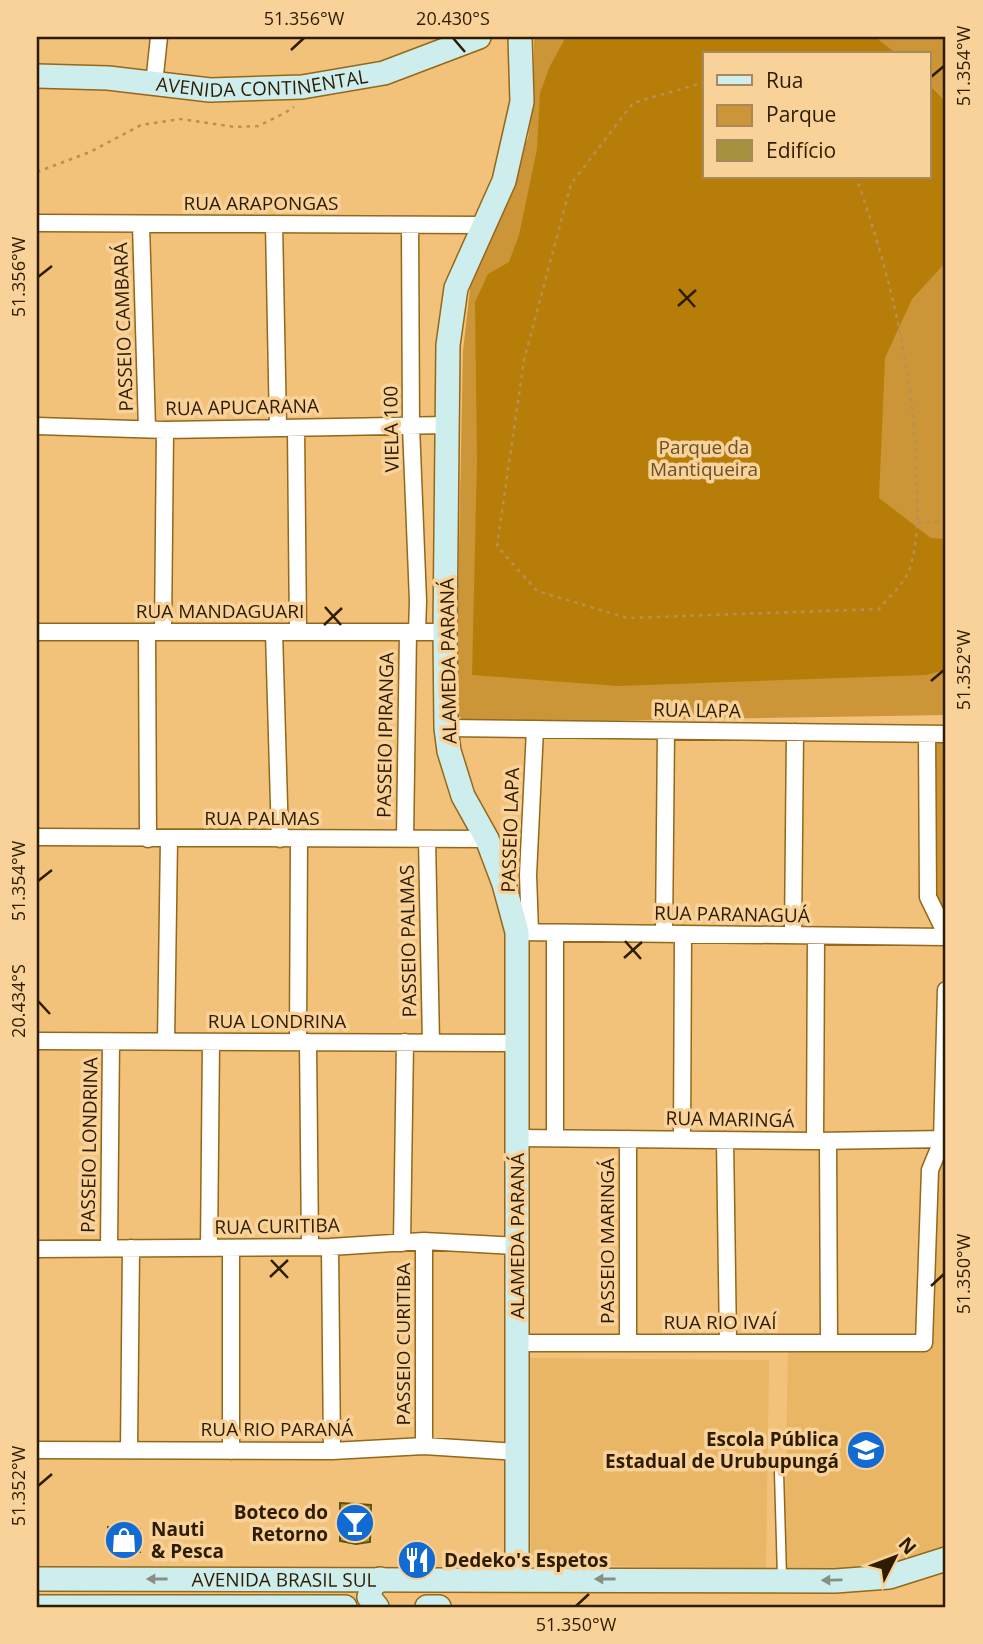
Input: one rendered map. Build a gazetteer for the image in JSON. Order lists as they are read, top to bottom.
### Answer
{
  "streets": {
    "street": [
      "AVENIDA CONTINENTAL",
      "RUA ARAPONGAS",
      "PASSEIO CAMBARÁ",
      "RUA APUCARANA",
      "VIELA 100",
      "RUA MANDAGUARI",
      "ALAMEDA PARANÁ",
      "RUA LAPA",
      "PASSEIO IPIRANGA",
      "RUA PALMAS",
      "PASSEIO LAPA",
      "RUA PARANAGUÁ",
      "PASSEIO PALMAS",
      "RUA LONDRINA",
      "RUA MARINGÁ",
      "PASSEIO LONDRINA",
      "RUA CURITIBA",
      "PASSEIO MARINGÁ",
      "RUA RIO IVAÍ",
      "PASSEIO CURITIBA",
      "RUA RIO PARANÁ",
      "AVENIDA BRASIL SUL"
    ]
  },
  "crossings": [
    ["RUA ARAPONGAS", "PASSEIO CAMBARÁ"],
    ["RUA ARAPONGAS", "VIELA 100"],
    ["RUA ARAPONGAS", "ALAMEDA PARANÁ"],
    ["PASSEIO CAMBARÁ", "RUA APUCARANA"],
    ["RUA APUCARANA", "VIELA 100"],
    ["RUA APUCARANA", "ALAMEDA PARANÁ"],
    ["VIELA 100", "RUA MANDAGUARI"],
    ["VIELA 100", "PASSEIO IPIRANGA"],
    ["RUA MANDAGUARI", "ALAMEDA PARANÁ"],
    ["RUA MANDAGUARI", "PASSEIO IPIRANGA"],
    ["ALAMEDA PARANÁ", "RUA LAPA"],
    ["ALAMEDA PARANÁ", "RUA PALMAS"],
    ["ALAMEDA PARANÁ", "PASSEIO LAPA"],
    ["ALAMEDA PARANÁ", "RUA PARANAGUÁ"],
    ["ALAMEDA PARANÁ", "RUA LONDRINA"],
    ["ALAMEDA PARANÁ", "RUA MARINGÁ"],
    ["ALAMEDA PARANÁ", "RUA CURITIBA"],
    ["ALAMEDA PARANÁ", "RUA RIO IVAÍ"],
    ["ALAMEDA PARANÁ", "RUA RIO PARANÁ"],
    ["ALAMEDA PARANÁ", "AVENIDA BRASIL SUL"],
    ["RUA LAPA", "PASSEIO LAPA"],
    ["PASSEIO IPIRANGA", "RUA PALMAS"],
    ["RUA PALMAS", "PASSEIO PALMAS"],
    ["PASSEIO LAPA", "RUA PARANAGUÁ"],
    ["PASSEIO PALMAS", "RUA LONDRINA"],
    ["RUA LONDRINA", "PASSEIO LONDRINA"],
    ["RUA MARINGÁ", "PASSEIO MARINGÁ"],
    ["RUA MARINGÁ", "RUA RIO IVAÍ"],
    ["PASSEIO LONDRINA", "RUA CURITIBA"],
    ["RUA CURITIBA", "PASSEIO CURITIBA"],
    ["PASSEIO MARINGÁ", "RUA RIO IVAÍ"],
    ["PASSEIO CURITIBA", "RUA RIO PARANÁ"]
  ],
  "parks": ["Parque da Mantiqueira"],
  "places": {
    "school or university": ["Escola Pública Estadual de Urubupungá"],
    "bar": ["Boteco do Retorno"],
    "shop": ["Nauti & Pesca"],
    "restaurant": ["Dedeko's Espetos"]
  },
  "legend": ["Rua", "Parque", "Edifício"],
  "north": "top right",
  "coordinates": [
    "51.356°W",
    "20.430°S",
    "51.354°W",
    "51.352°W",
    "20.434°S",
    "51.350°W"
  ]
}
